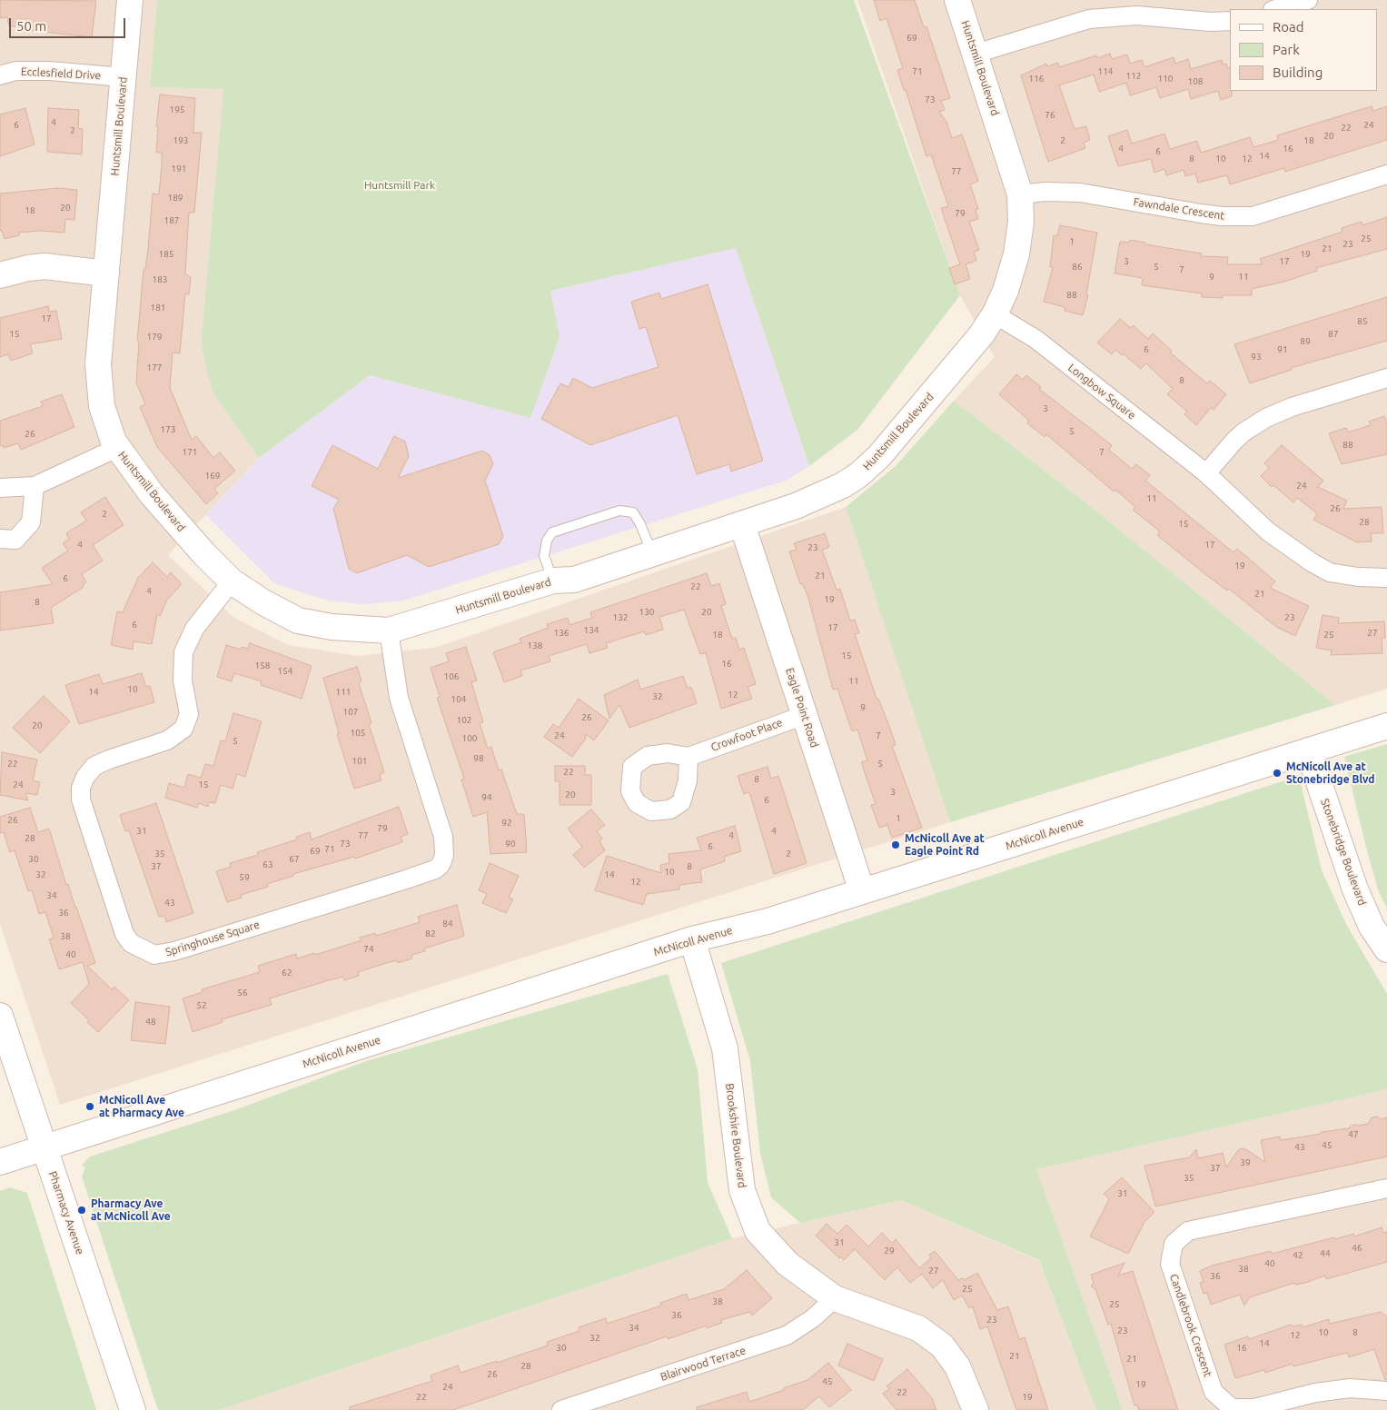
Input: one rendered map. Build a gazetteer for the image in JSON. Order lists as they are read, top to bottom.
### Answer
{
  "streets": {
    "street": [
      "Huntsmill Boulevard",
      "Ecclesfield Drive",
      "Fawndale Crescent",
      "Longbow Square",
      "Eagle Point Road",
      "Crowfoot Place",
      "McNicoll Avenue",
      "Stonebridge Boulevard",
      "Springhouse Square",
      "Brookshire Boulevard",
      "Pharmacy Avenue",
      "Candlebrook Crescent",
      "Blairwood Terrace"
    ]
  },
  "crossings": [
    ["Huntsmill Boulevard", "Ecclesfield Drive"],
    ["Huntsmill Boulevard", "Fawndale Crescent"],
    ["Huntsmill Boulevard", "Longbow Square"],
    ["Huntsmill Boulevard", "Eagle Point Road"],
    ["Huntsmill Boulevard", "Springhouse Square"],
    ["Eagle Point Road", "Crowfoot Place"],
    ["Eagle Point Road", "McNicoll Avenue"],
    ["McNicoll Avenue", "Stonebridge Boulevard"],
    ["McNicoll Avenue", "Brookshire Boulevard"],
    ["McNicoll Avenue", "Pharmacy Avenue"],
    ["Brookshire Boulevard", "Blairwood Terrace"]
  ],
  "parks": ["Huntsmill Park"],
  "places": [
    "McNicoll Ave at Stonebridge Blvd",
    "McNicoll Ave at Eagle Point Rd",
    "McNicoll Ave at Pharmacy Ave",
    "Pharmacy Ave at McNicoll Ave"
  ],
  "house_numbers": [
    "69",
    "71",
    "114",
    "112",
    "116",
    "110",
    "108",
    "73",
    "195",
    "76",
    "4",
    "6",
    "24",
    "22",
    "2",
    "20",
    "193",
    "2",
    "18",
    "4",
    "16",
    "6",
    "14",
    "8",
    "10",
    "12",
    "191",
    "77",
    "189",
    "20",
    "18",
    "79",
    "187",
    "25",
    "1",
    "23",
    "21",
    "185",
    "19",
    "3",
    "17",
    "86",
    "5",
    "7",
    "9",
    "11",
    "183",
    "88",
    "181",
    "17",
    "85",
    "15",
    "87",
    "179",
    "89",
    "6",
    "91",
    "93",
    "177",
    "8",
    "3",
    "173",
    "5",
    "26",
    "88",
    "171",
    "7",
    "169",
    "24",
    "11",
    "26",
    "2",
    "28",
    "15",
    "4",
    "17",
    "23",
    "19",
    "21",
    "6",
    "22",
    "4",
    "21",
    "19",
    "8",
    "130",
    "20",
    "132",
    "23",
    "6",
    "17",
    "134",
    "136",
    "27",
    "18",
    "25",
    "138",
    "15",
    "16",
    "158",
    "154",
    "106",
    "11",
    "10",
    "14",
    "111",
    "12",
    "32",
    "104",
    "9",
    "107",
    "26",
    "102",
    "20",
    "105",
    "24",
    "7",
    "100",
    "5",
    "98",
    "101",
    "22",
    "5",
    "22",
    "8",
    "24",
    "15",
    "3",
    "20",
    "94",
    "6",
    "1",
    "26",
    "92",
    "79",
    "31",
    "4",
    "77",
    "4",
    "28",
    "73",
    "90",
    "6",
    "71",
    "69",
    "35",
    "2",
    "30",
    "67",
    "63",
    "37",
    "8",
    "10",
    "32",
    "14",
    "59",
    "12",
    "34",
    "43",
    "36",
    "84",
    "82",
    "38",
    "74",
    "40",
    "62",
    "56",
    "52",
    "48",
    "47",
    "45",
    "43",
    "39",
    "37",
    "35",
    "31",
    "31",
    "46",
    "29",
    "44",
    "42",
    "40",
    "38",
    "27",
    "36",
    "25",
    "38",
    "25",
    "36",
    "23",
    "34",
    "23",
    "10",
    "8",
    "12",
    "32",
    "14",
    "30",
    "16",
    "21",
    "21",
    "28",
    "26",
    "45",
    "19",
    "24",
    "22",
    "22",
    "19"
  ],
  "legend": ["Road", "Park", "Building"],
  "scale_bar": "50 m"
}
